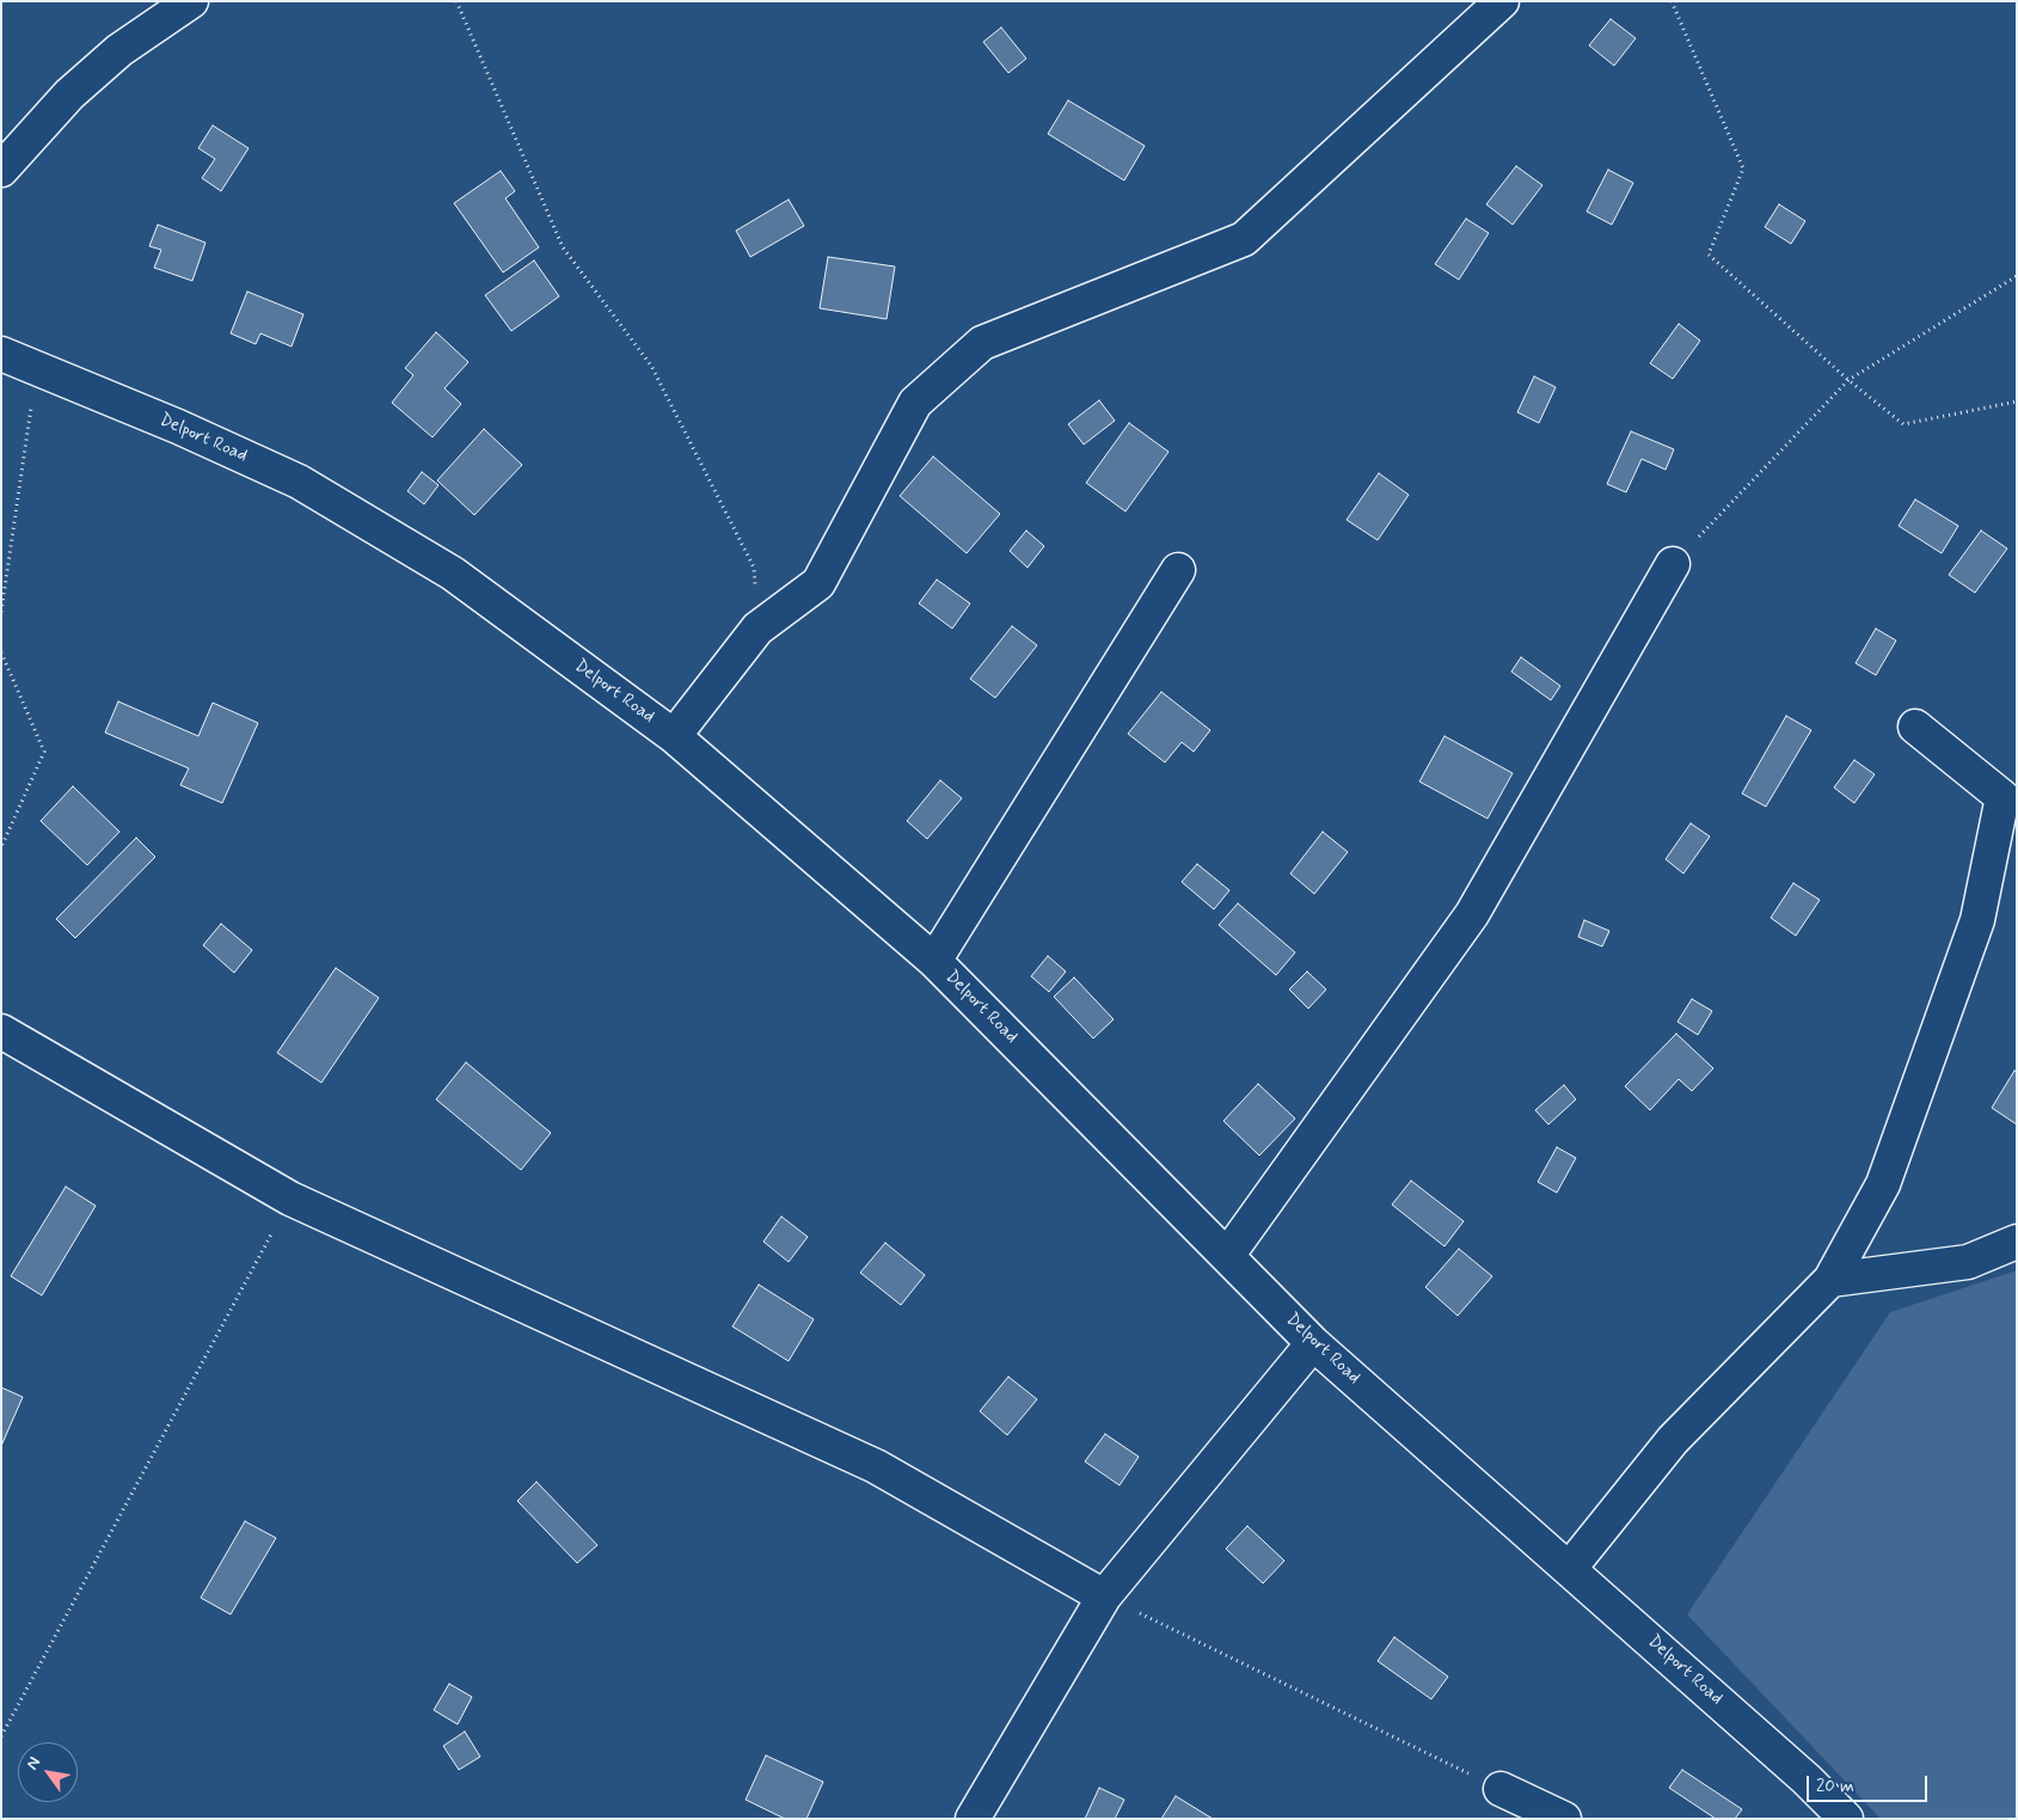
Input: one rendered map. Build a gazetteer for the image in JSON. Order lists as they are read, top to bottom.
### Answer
{
  "streets": {
    "street": ["Delport Road"]
  },
  "scale_bar": "20 m",
  "north": "top left"
}
